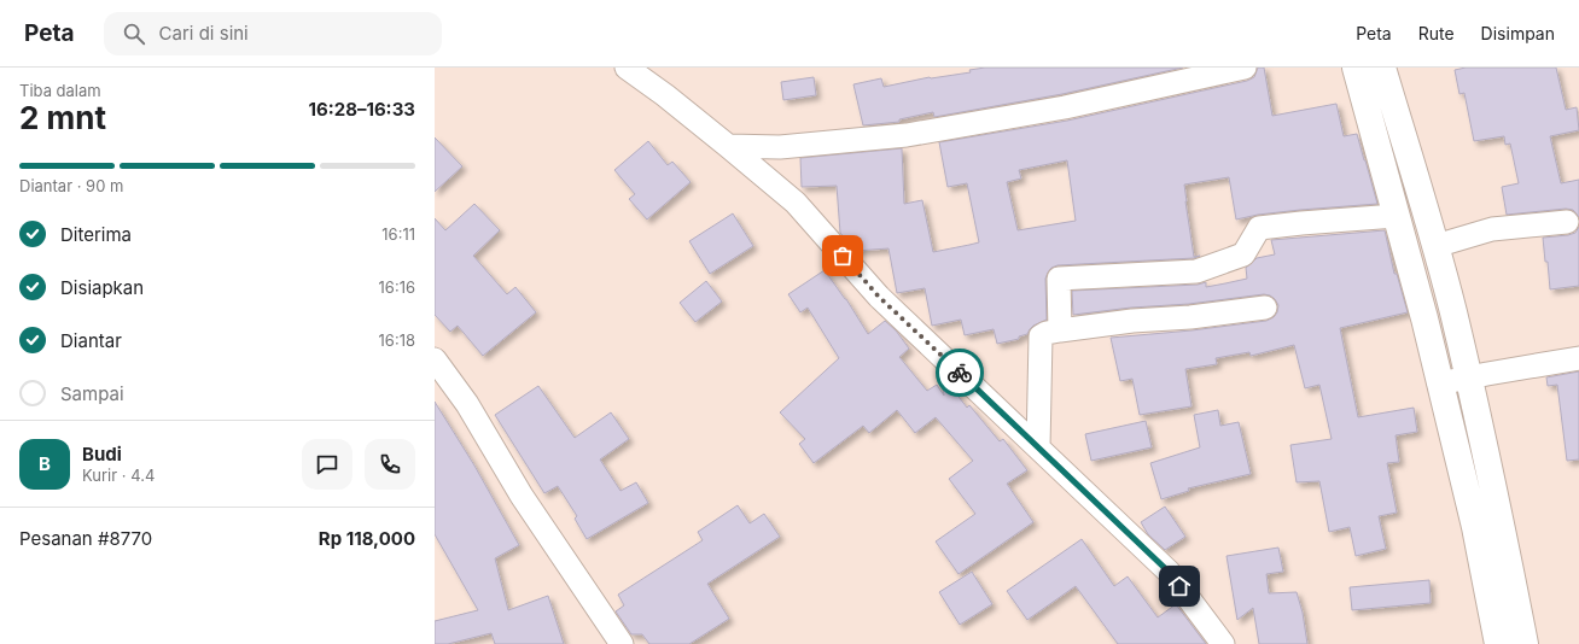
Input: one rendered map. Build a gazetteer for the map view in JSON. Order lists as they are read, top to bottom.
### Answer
{
  "page": {
    "header": "Peta",
    "search": "Cari di sini",
    "nav": ["Peta", "Rute", "Disimpan"],
    "heading": ["2 mnt", "Tiba dalam", "16:28–16:33"],
    "panel": [
      "Budi",
      "Kurir · 4.4",
      "Pesanan #8770",
      "Rp 118,000"
    ],
    "bar": "Diantar · 90 m",
    "list": [
      ["Diterima", "16:11"],
      ["Disiapkan", "16:16"],
      ["Diantar", "16:18"],
      "Sampai"
    ],
    "round": "B"
  }
}
